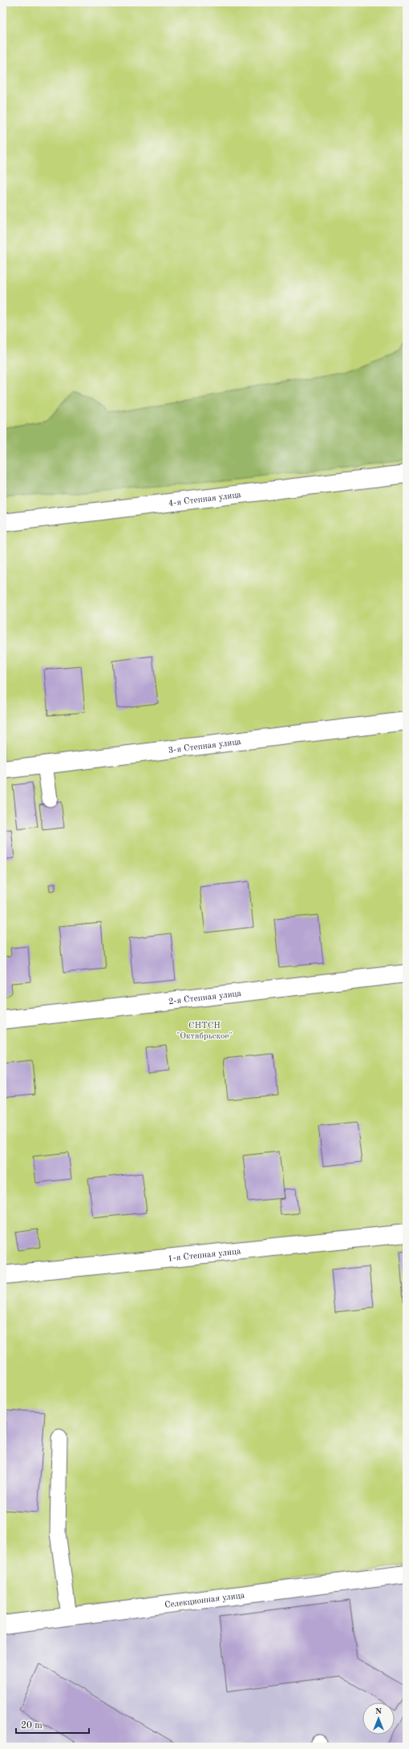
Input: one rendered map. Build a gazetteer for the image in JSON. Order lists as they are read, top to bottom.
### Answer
{
  "streets": {
    "street": [
      "4-я Степная улица",
      "3-я Степная улица",
      "2-я Степная улица",
      "1-я Степная улица",
      "Селекционная улица"
    ]
  },
  "parks": ["СНТСН \"Октябрьское\""],
  "scale_bar": "20 m",
  "north": "top"
}
